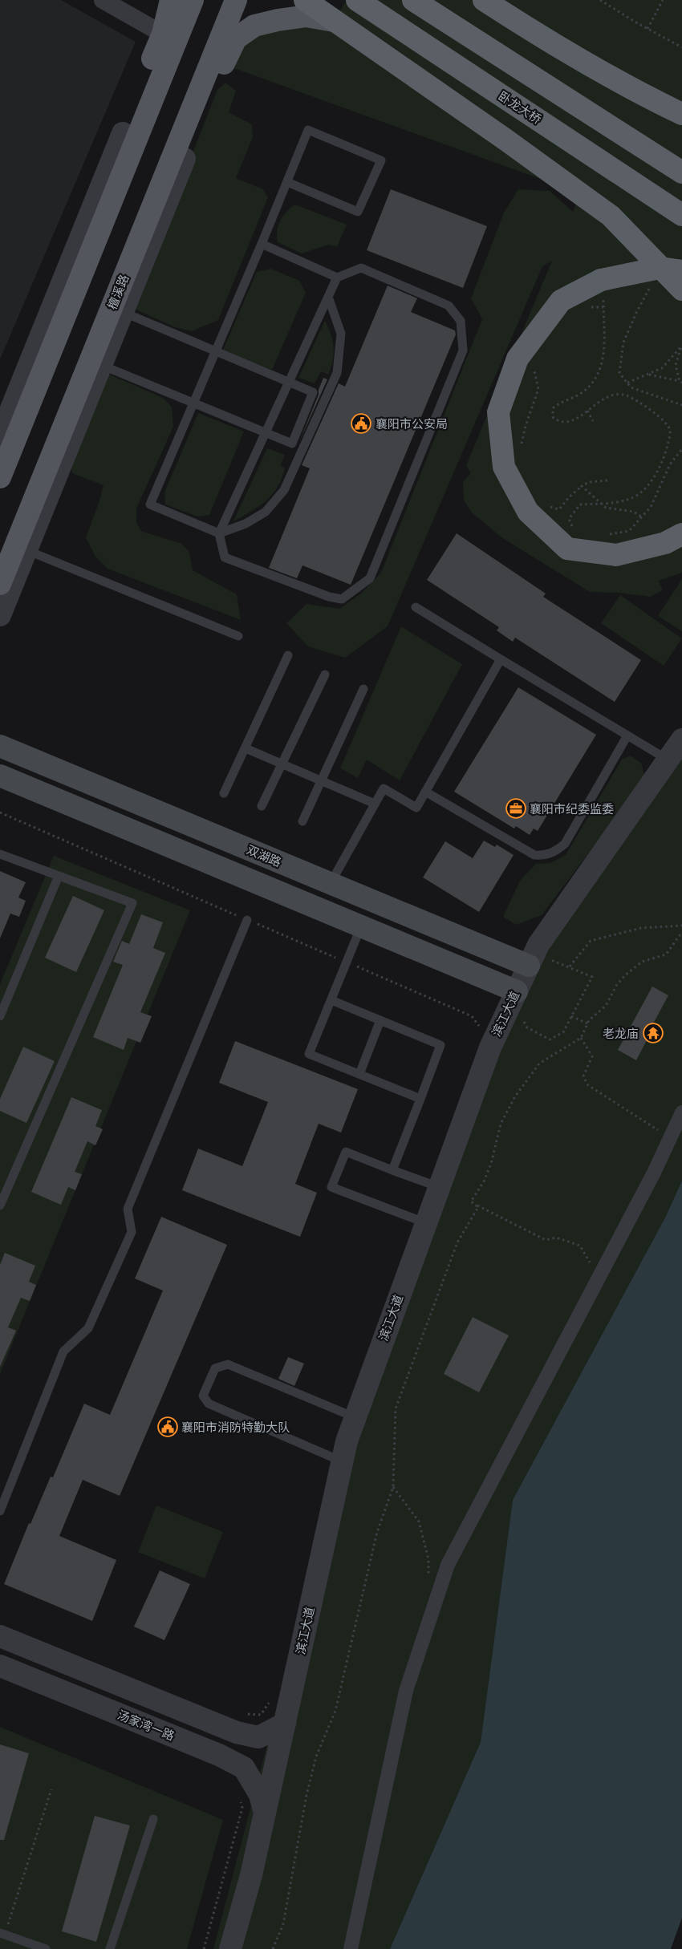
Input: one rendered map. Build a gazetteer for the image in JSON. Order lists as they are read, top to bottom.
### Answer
{
  "streets": {
    "highway": ["卧龙大桥"],
    "main road": ["檀溪路", "双湖路"],
    "street": ["滨江大道", "汤家湾一路"]
  },
  "crossings": [
    ["双湖路", "滨江大道"],
    ["滨江大道", "汤家湾一路"]
  ],
  "places": {
    "public building": ["襄阳市公安局", "襄阳市消防特勤大队"],
    "office": ["襄阳市纪委监委"],
    "temple": ["老龙庙"]
  }
}
